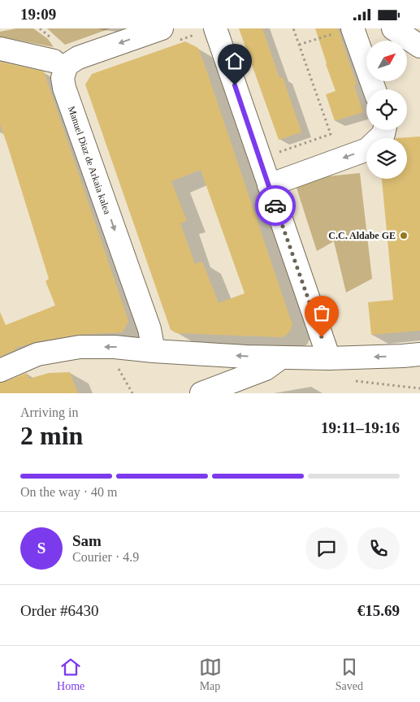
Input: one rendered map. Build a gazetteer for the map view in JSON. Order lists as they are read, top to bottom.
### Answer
{
  "streets": {
    "street": ["Manuel Diaz de Arkaia kalea"]
  },
  "places": ["C.C. Aldabe GE"],
  "north": "top right",
  "page": {
    "status": "19:09",
    "heading": ["2 min", "Arriving in", "19:11–19:16"],
    "panel": [
      "Sam",
      "Courier · 4.9",
      "Order #6430",
      "€15.69"
    ],
    "bar": "On the way · 40 m",
    "round": "S",
    "tabs": ["Home", "Map", "Saved"]
  }
}
